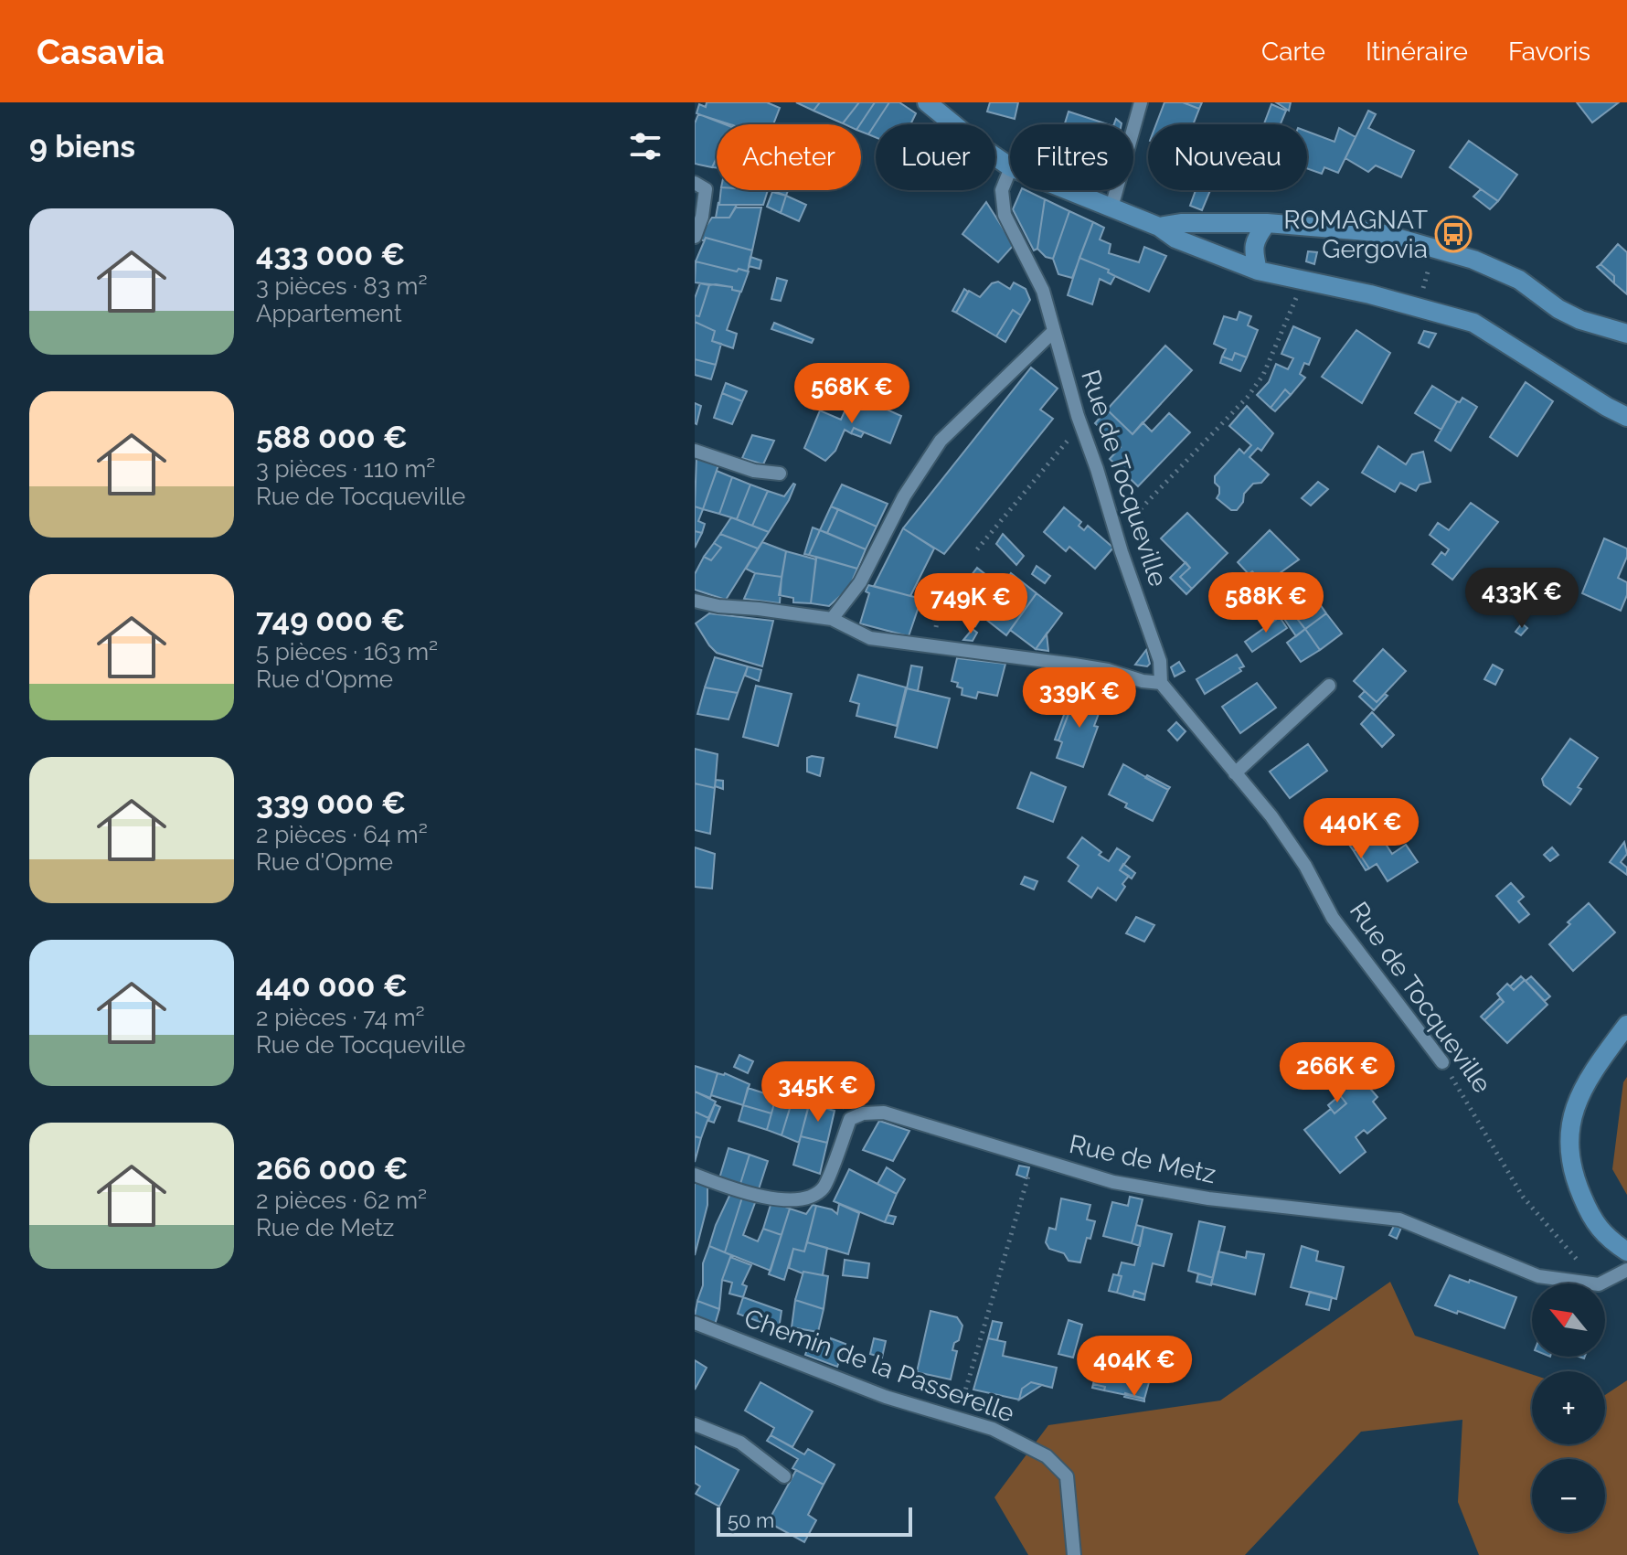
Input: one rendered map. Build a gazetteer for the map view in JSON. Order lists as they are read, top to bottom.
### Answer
{
  "streets": {
    "street": ["Rue de Tocqueville", "Rue de Metz", "Chemin de la Passerelle"]
  },
  "places": {
    "bus stop": ["ROMAGNAT Gergovia"]
  },
  "scale_bar": "50 m",
  "north": "top left",
  "page": {
    "header": "Casavia",
    "nav": ["Carte", "Itinéraire", "Favoris"],
    "heading": "9 biens",
    "chip": [
      "Acheter",
      "Louer",
      "Filtres",
      "Nouveau"
    ],
    "list": [
      {
        "name": "433 000 €",
        "note": "3 pièces · 83 m² · Appartement"
      },
      {
        "name": "588 000 €",
        "note": "3 pièces · 110 m² · Rue de Tocqueville"
      },
      {
        "name": "749 000 €",
        "note": "5 pièces · 163 m² · Rue d'Opme"
      },
      {
        "name": "339 000 €",
        "note": "2 pièces · 64 m² · Rue d'Opme"
      },
      {
        "name": "440 000 €",
        "note": "2 pièces · 74 m² · Rue de Tocqueville"
      },
      {
        "name": "266 000 €",
        "note": "2 pièces · 62 m² · Rue de Metz"
      }
    ],
    "price": [
      "568K €",
      "433K €",
      "588K €",
      "749K €",
      "339K €",
      "440K €",
      "266K €",
      "345K €",
      "404K €"
    ],
    "map_buttons": ["+", "−"],
    "scale": "50 m"
  }
}
